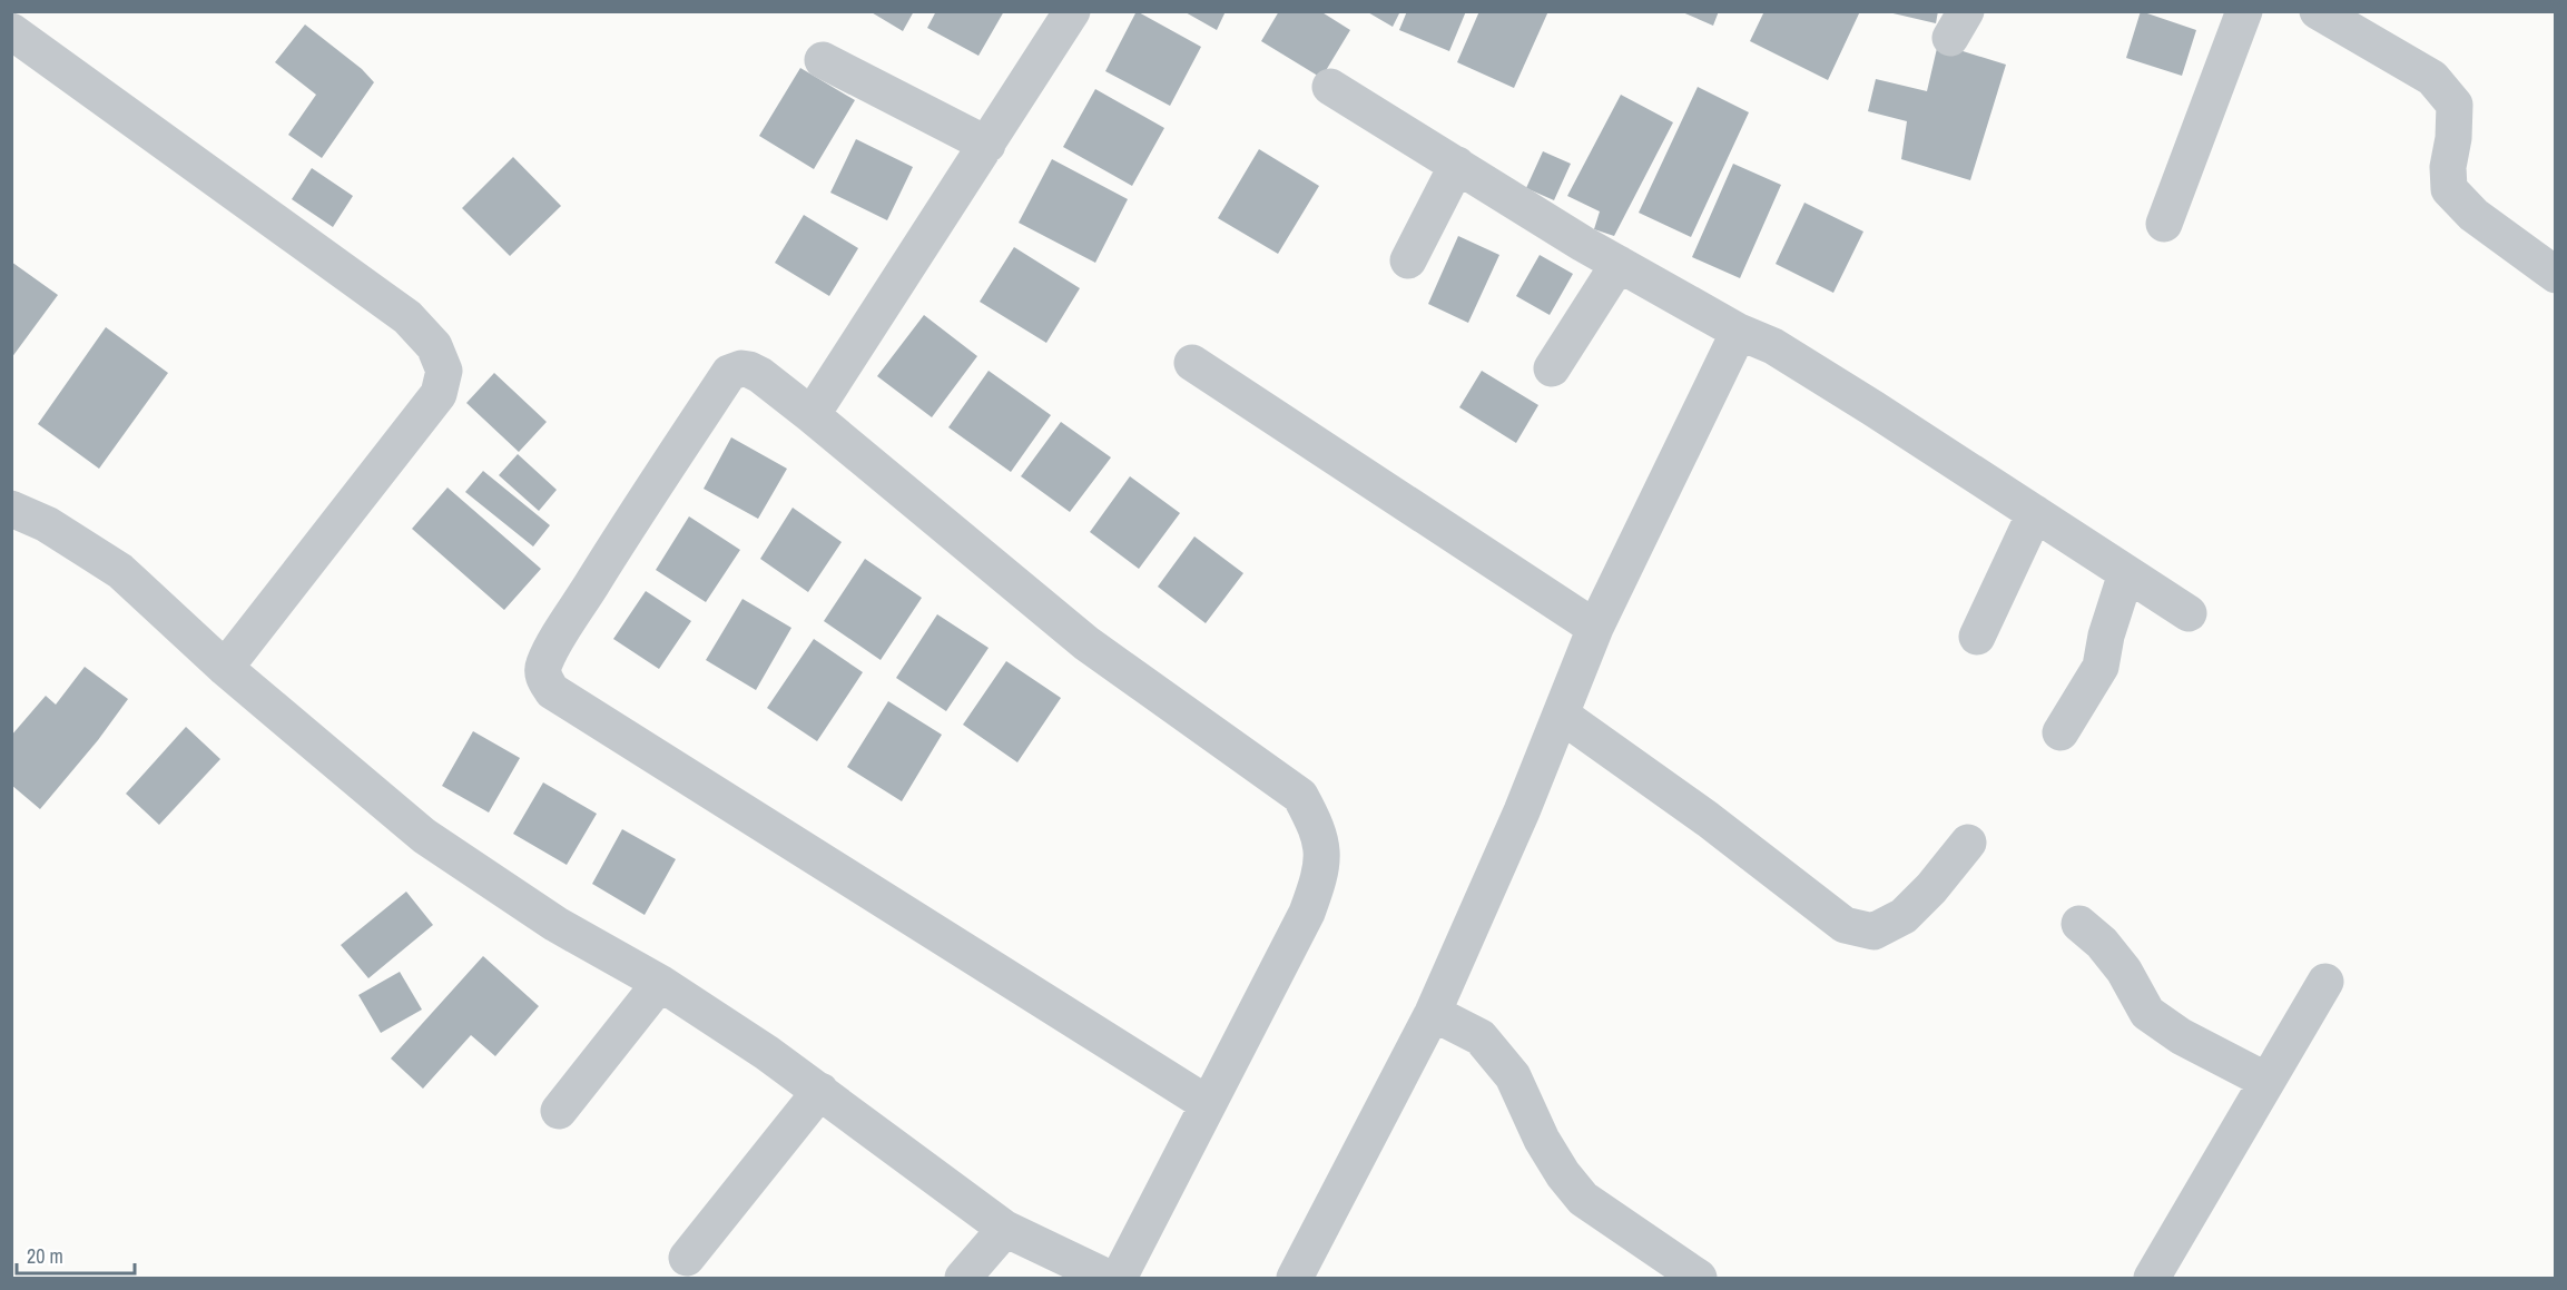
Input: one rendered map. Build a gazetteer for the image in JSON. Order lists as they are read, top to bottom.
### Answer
{
  "scale_bar": "20 m"
}
